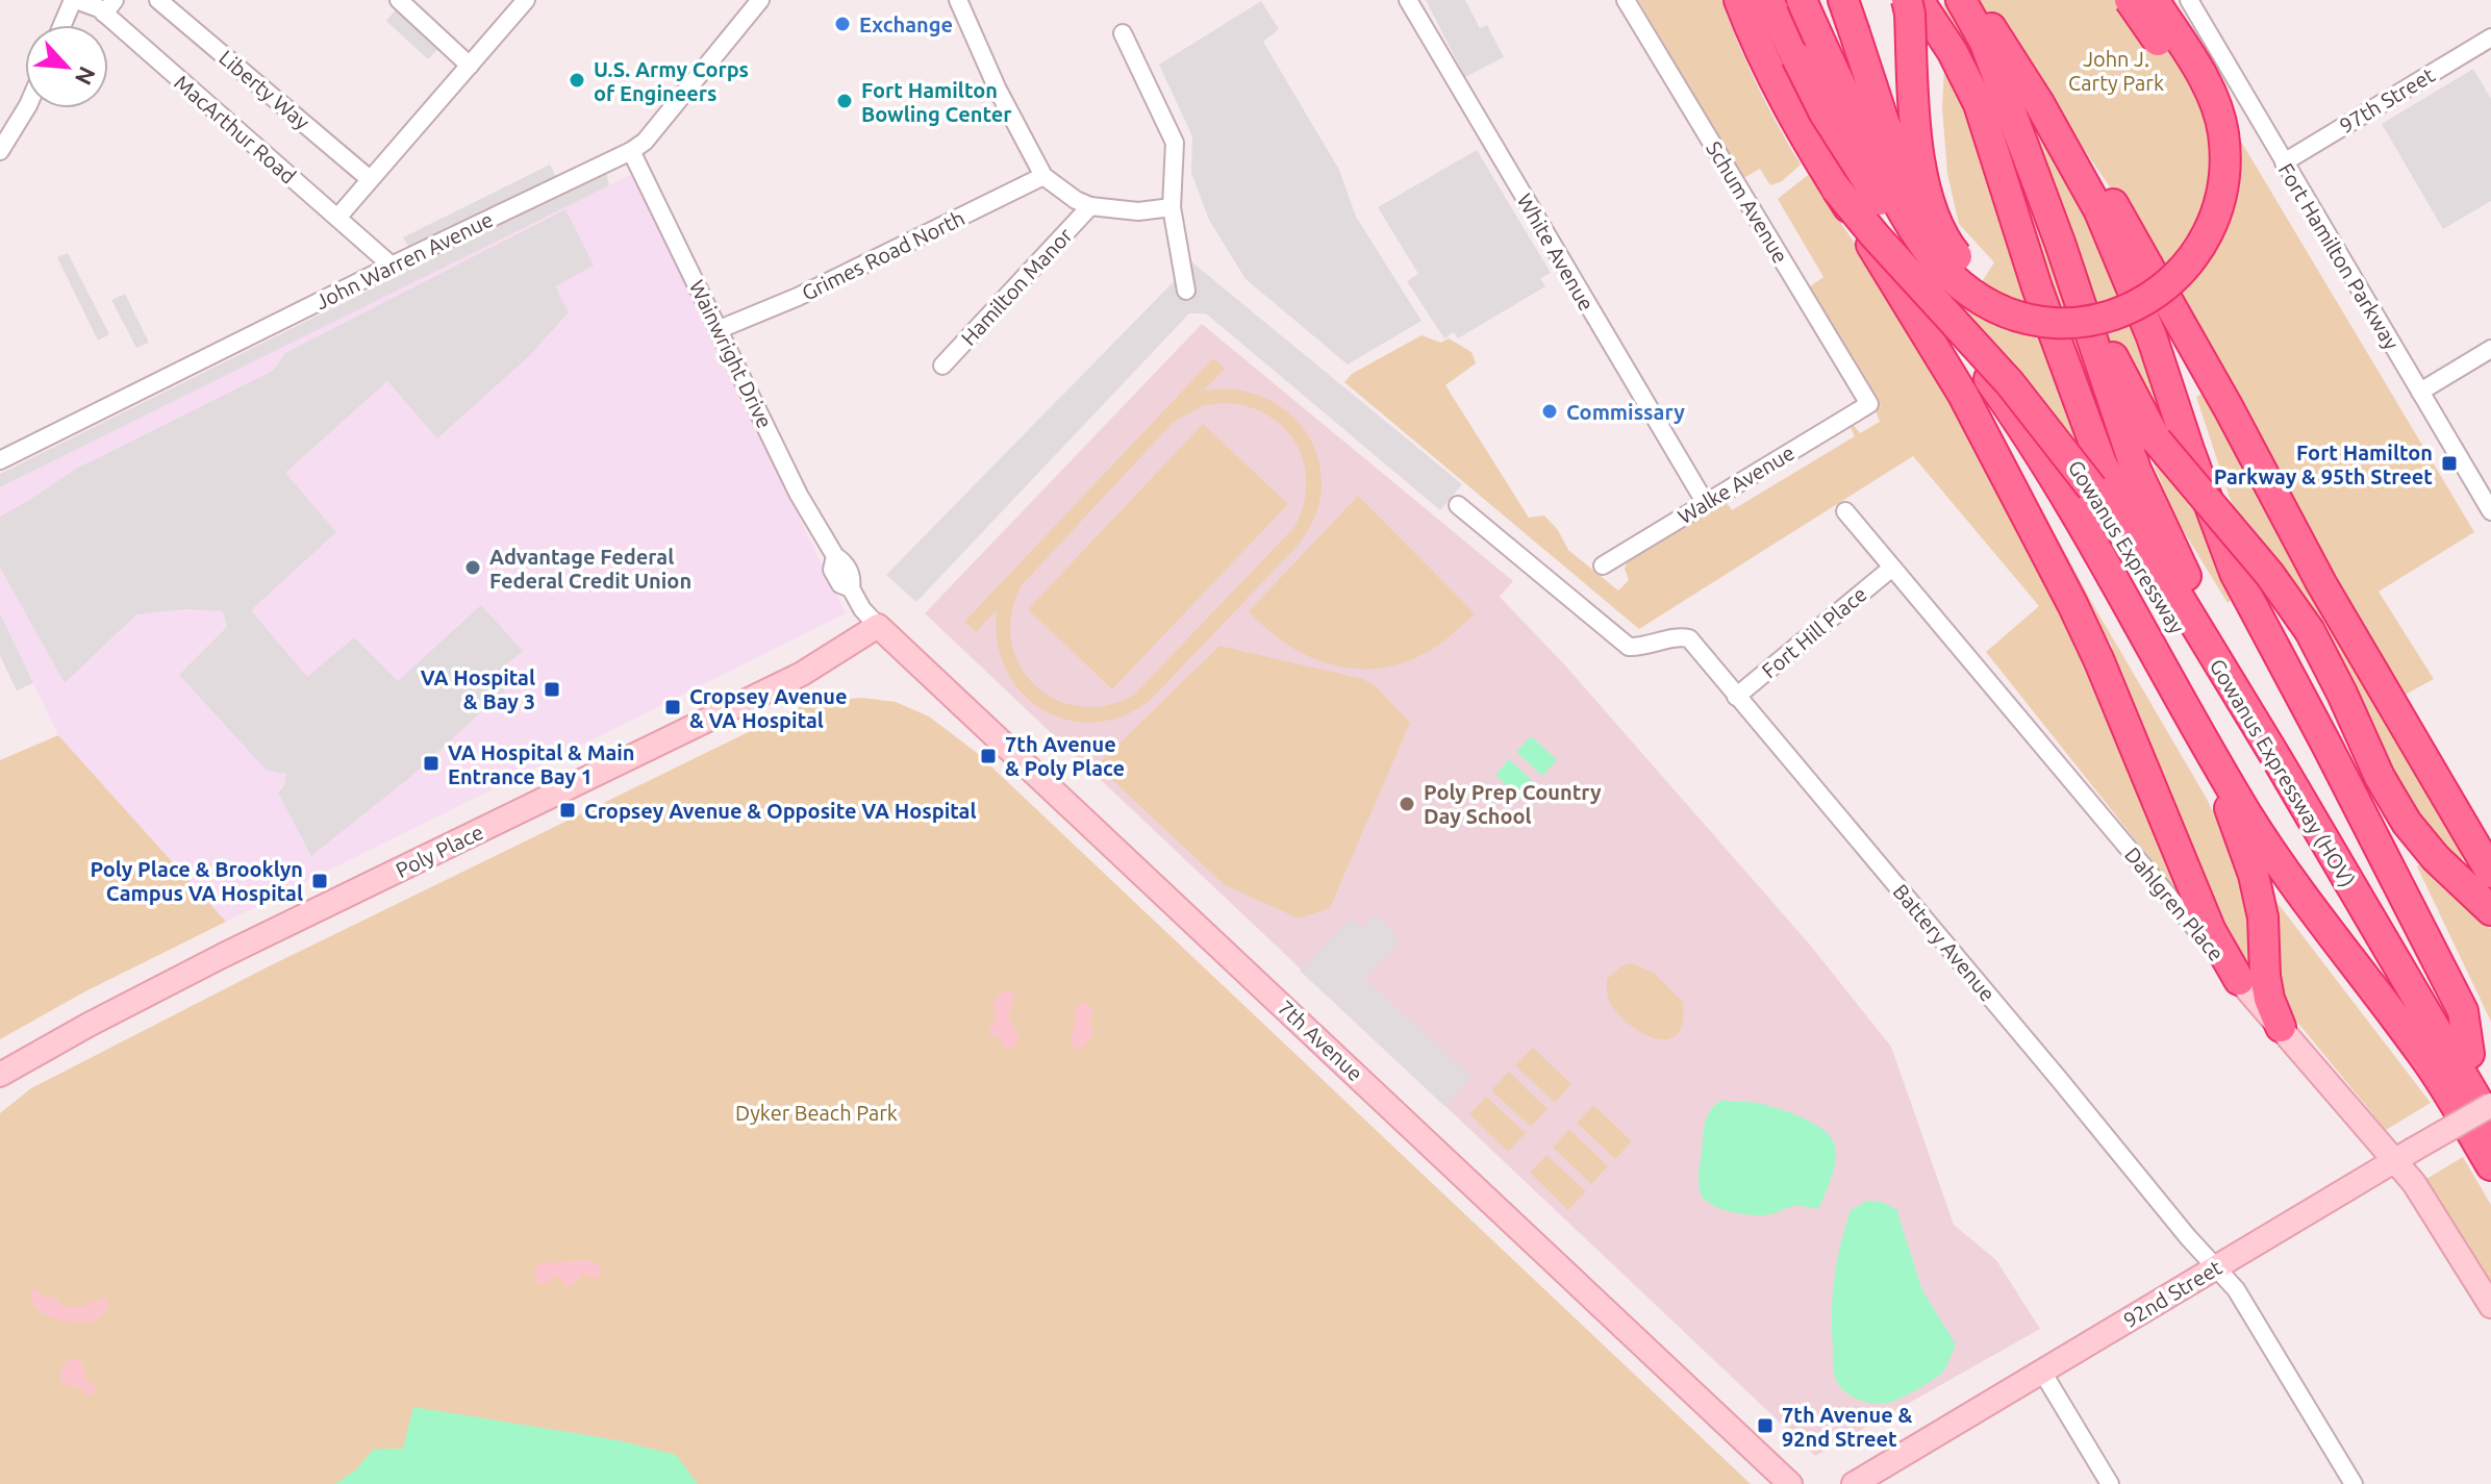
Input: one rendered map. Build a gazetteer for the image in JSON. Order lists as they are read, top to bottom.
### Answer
{
  "streets": {
    "highway": ["Gowanus Expressway", "Gowanus Expressway (HOV)"],
    "main road": [
      "Poly Place",
      "Dahlgren Place",
      "7th Avenue",
      "92nd Street"
    ],
    "street": [
      "Liberty Way",
      "97th Street",
      "MacArthur Road",
      "Schum Avenue",
      "White Avenue",
      "Grimes Road North",
      "Fort Hamilton Parkway",
      "John Warren Avenue",
      "Hamilton Manor",
      "Wainwright Drive",
      "Walke Avenue",
      "Fort Hill Place",
      "Battery Avenue"
    ]
  },
  "crossings": [
    ["97th Street", "Fort Hamilton Parkway"],
    ["MacArthur Road", "John Warren Avenue"],
    ["Schum Avenue", "Walke Avenue"],
    ["White Avenue", "Walke Avenue"],
    ["Grimes Road North", "Wainwright Drive"],
    ["John Warren Avenue", "Wainwright Drive"],
    ["Wainwright Drive", "7th Avenue"],
    ["Fort Hill Place", "Dahlgren Place"],
    ["Fort Hill Place", "Battery Avenue"],
    ["Poly Place", "7th Avenue"],
    ["Dahlgren Place", "92nd Street"],
    ["Battery Avenue", "92nd Street"]
  ],
  "parks": ["John J. Carty Park", "Dyker Beach Park"],
  "places": {
    "other": [
      "Exchange",
      "U.S. Army Corps of Engineers",
      "Fort Hamilton Bowling Center",
      "Commissary",
      "Advantage Federal Federal Credit Union",
      "Poly Prep Country Day School"
    ],
    "transit": [
      "Fort Hamilton Parkway & 95th Street",
      "VA Hospital & Bay 3",
      "Cropsey Avenue & VA Hospital",
      "7th Avenue & Poly Place",
      "VA Hospital & Main Entrance Bay 1",
      "Cropsey Avenue & Opposite VA Hospital",
      "Poly Place & Brooklyn Campus VA Hospital",
      "7th Avenue & 92nd Street"
    ]
  },
  "north": "bottom right"
}
